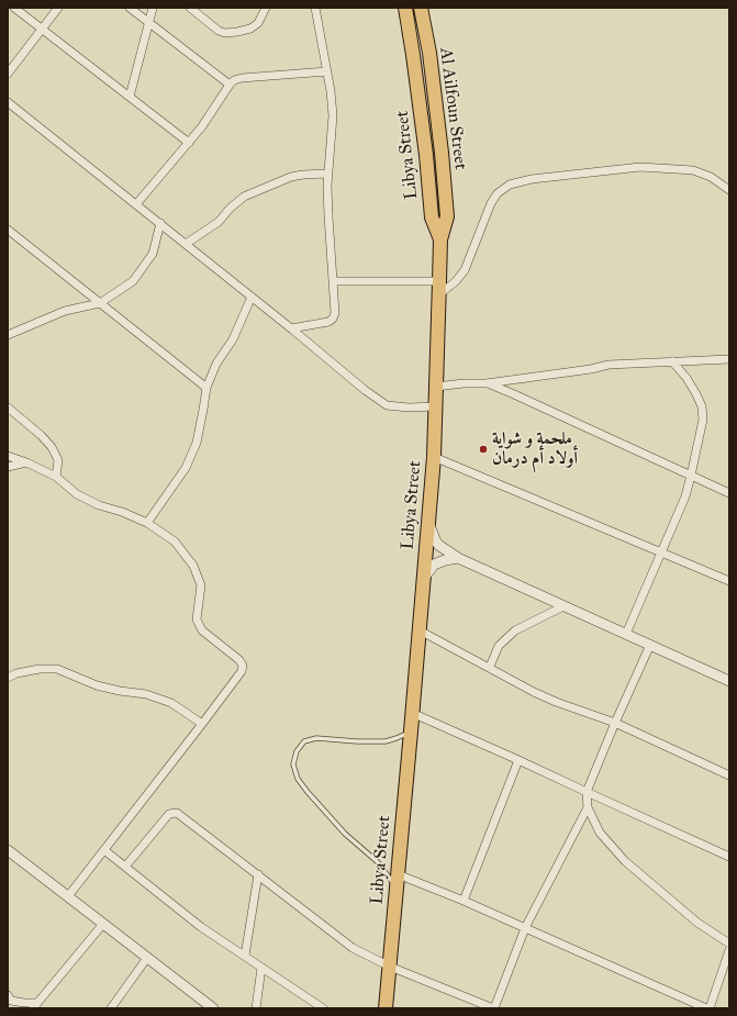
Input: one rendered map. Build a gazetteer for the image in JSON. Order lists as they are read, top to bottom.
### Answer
{
  "streets": {
    "highway": ["Al Ailfoun Street", "Libya Street"]
  },
  "crossings": [
    ["Al Ailfoun Street", "Libya Street"]
  ],
  "places": ["ملحمة و شواية أولاد أم درمان"]
}
